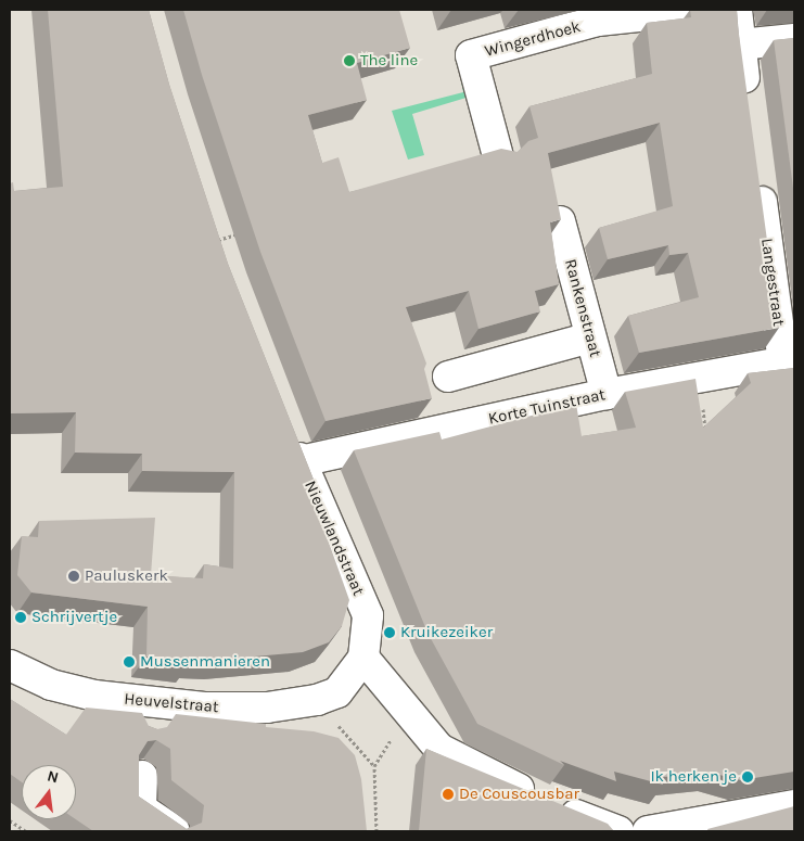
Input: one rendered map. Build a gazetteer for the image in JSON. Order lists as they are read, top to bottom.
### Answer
{
  "streets": {
    "street": [
      "Wingerdhoek",
      "Langestraat",
      "Rankenstraat",
      "Korte Tuinstraat",
      "Nieuwlandstraat",
      "Heuvelstraat"
    ]
  },
  "crossings": [
    ["Langestraat", "Korte Tuinstraat"],
    ["Rankenstraat", "Korte Tuinstraat"],
    ["Korte Tuinstraat", "Nieuwlandstraat"]
  ],
  "places": [
    "The line",
    "Pauluskerk",
    "Schrijvertje",
    "Kruikezeiker",
    "Mussenmanieren",
    "Ik herken je",
    "De Couscousbar"
  ],
  "north": "top"
}
